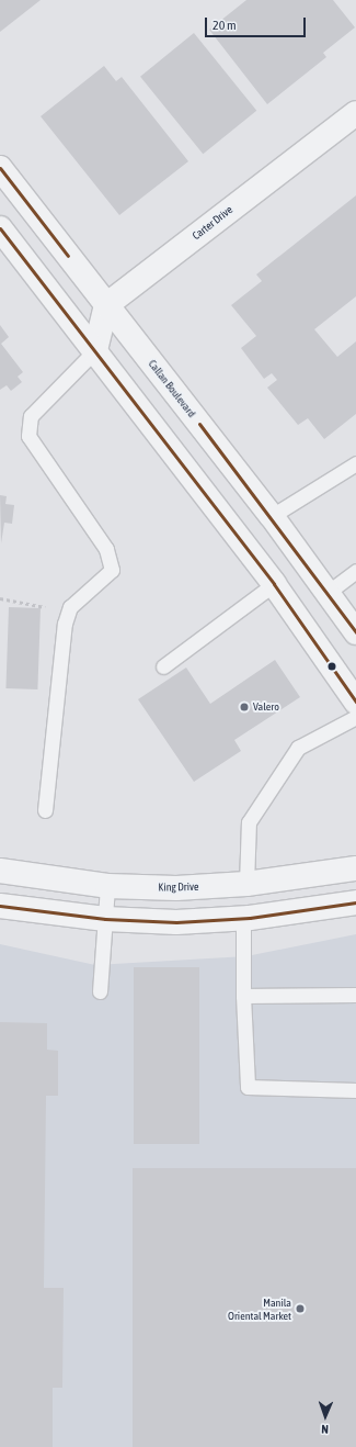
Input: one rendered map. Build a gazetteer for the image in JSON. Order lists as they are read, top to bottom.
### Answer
{
  "streets": {
    "street": ["Carter Drive", "Callan Boulevard", "King Drive"]
  },
  "crossings": [
    ["Carter Drive", "Callan Boulevard"]
  ],
  "places": ["Valero", "Manila Oriental Market"],
  "scale_bar": "20 m",
  "north": "bottom"
}
